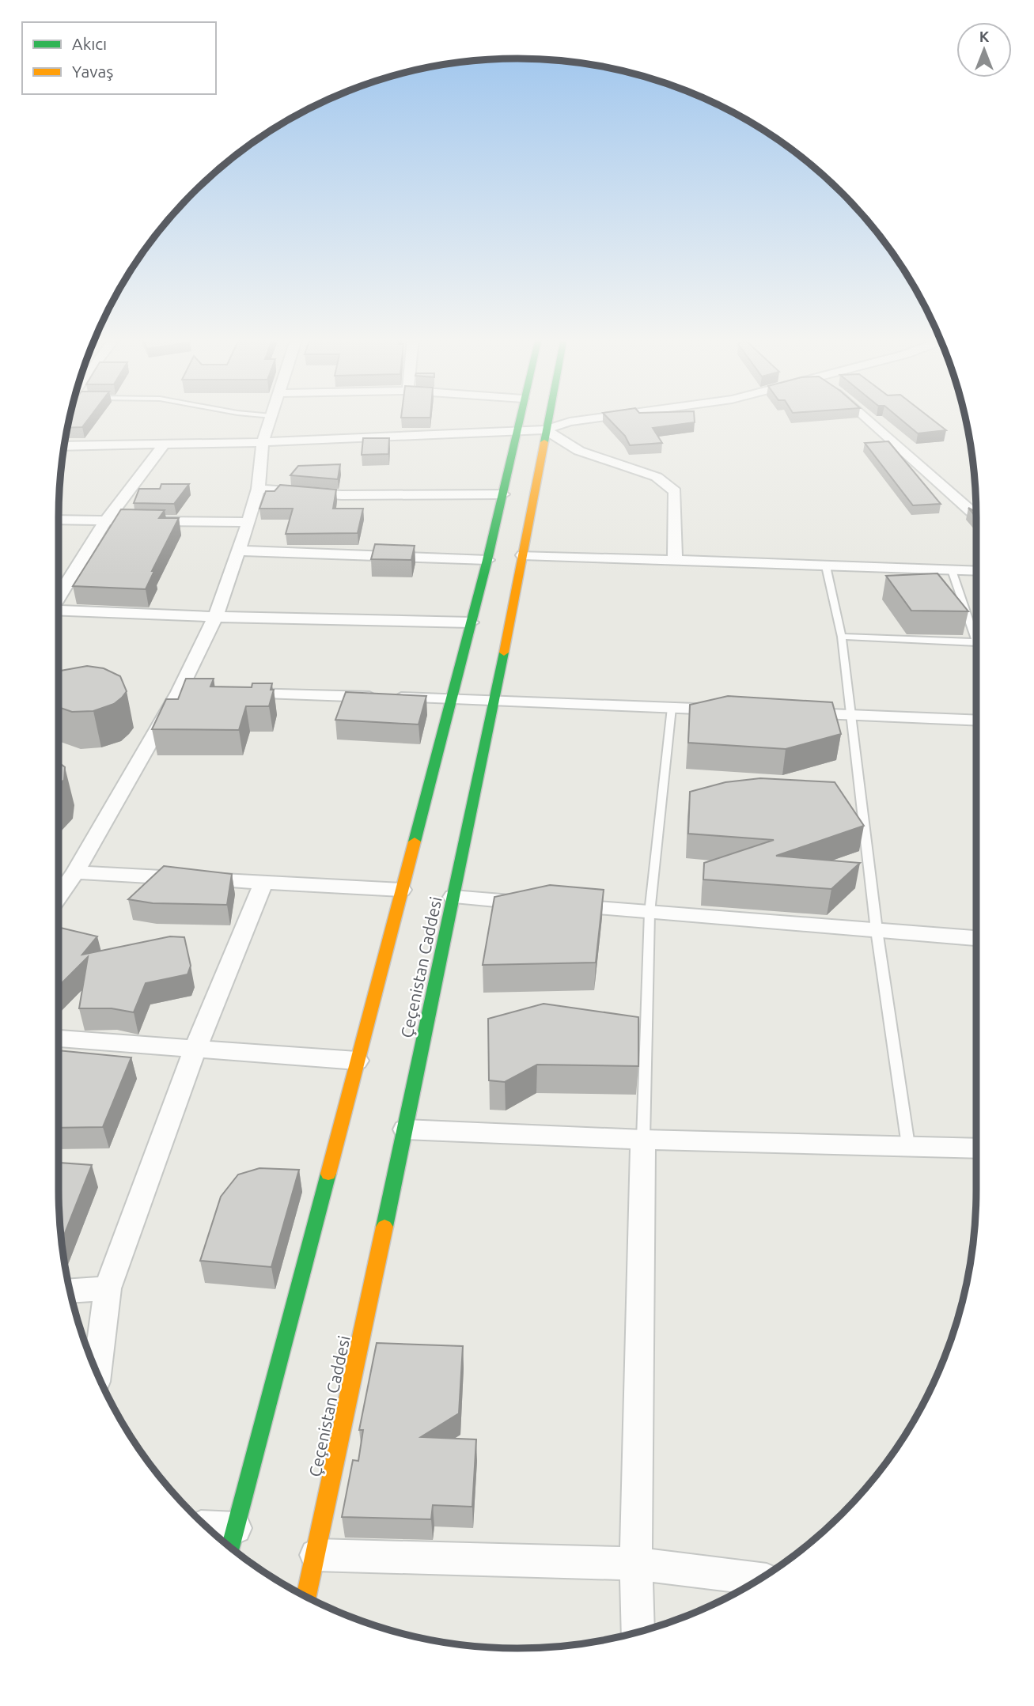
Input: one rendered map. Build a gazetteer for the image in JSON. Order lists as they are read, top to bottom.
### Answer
{
  "streets": {
    "main road": ["Çeçenistan Caddesi"]
  },
  "legend": ["Akıcı", "Yavaş"],
  "north": "top"
}
